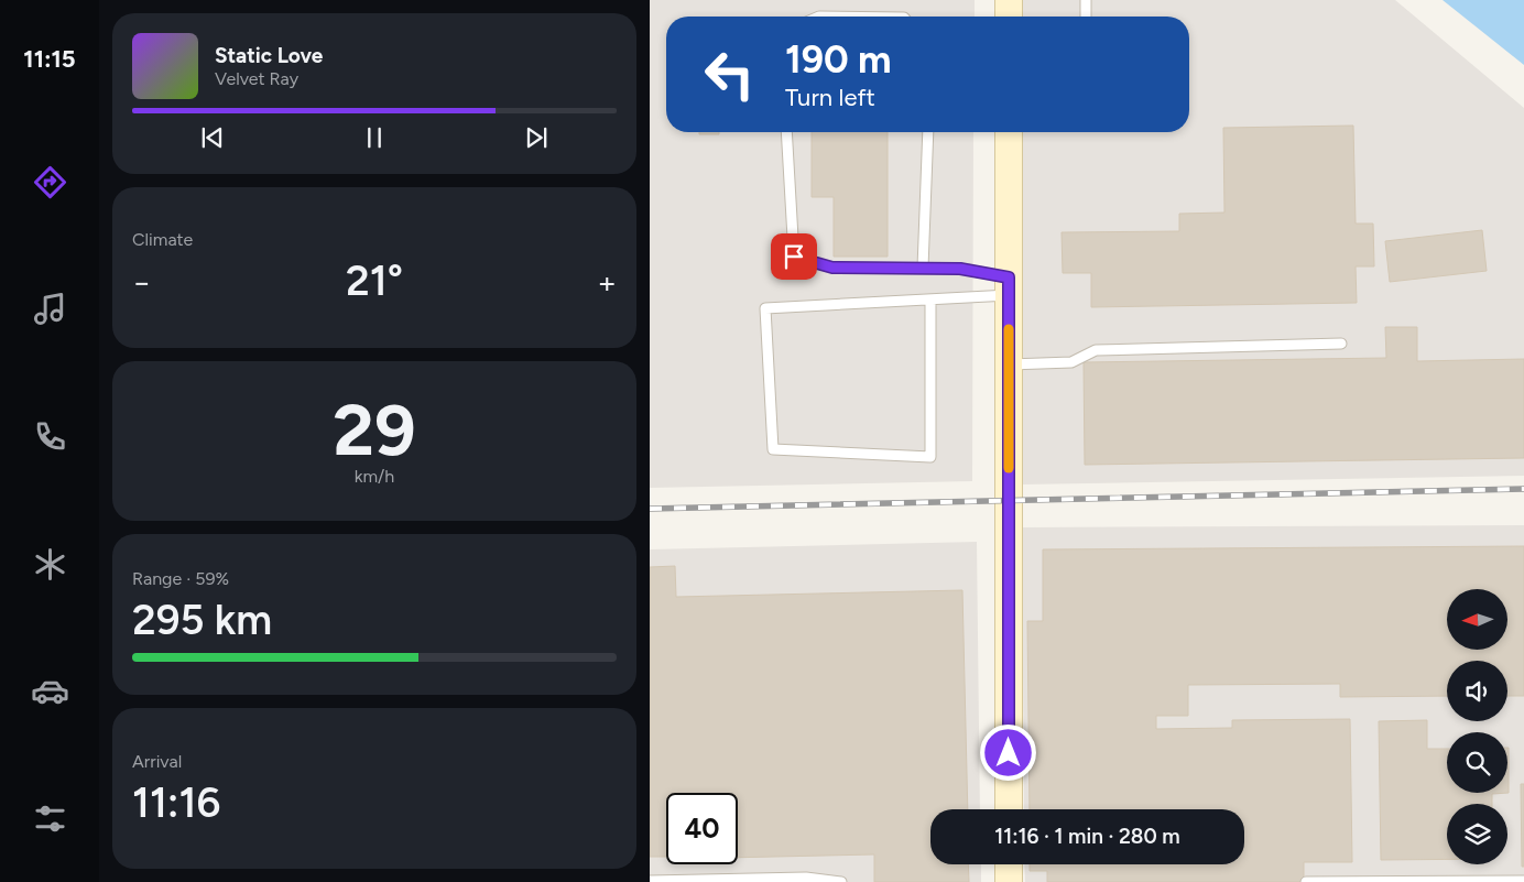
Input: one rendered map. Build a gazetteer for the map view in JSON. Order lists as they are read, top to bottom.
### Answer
{
  "north": "left",
  "page": {
    "tabs": "11:15",
    "turn": ["190 m", "Turn left"],
    "song": ["Static Love", "Velvet Ray"],
    "tile": [
      "Climate",
      ["29", "km/h"],
      ["Range · 59%", "295 km"],
      ["Arrival", "11:16"]
    ],
    "heat": ["−", "21°", "+"],
    "limit": "40",
    "trip": "11:16 · 1 min · 280 m"
  }
}
